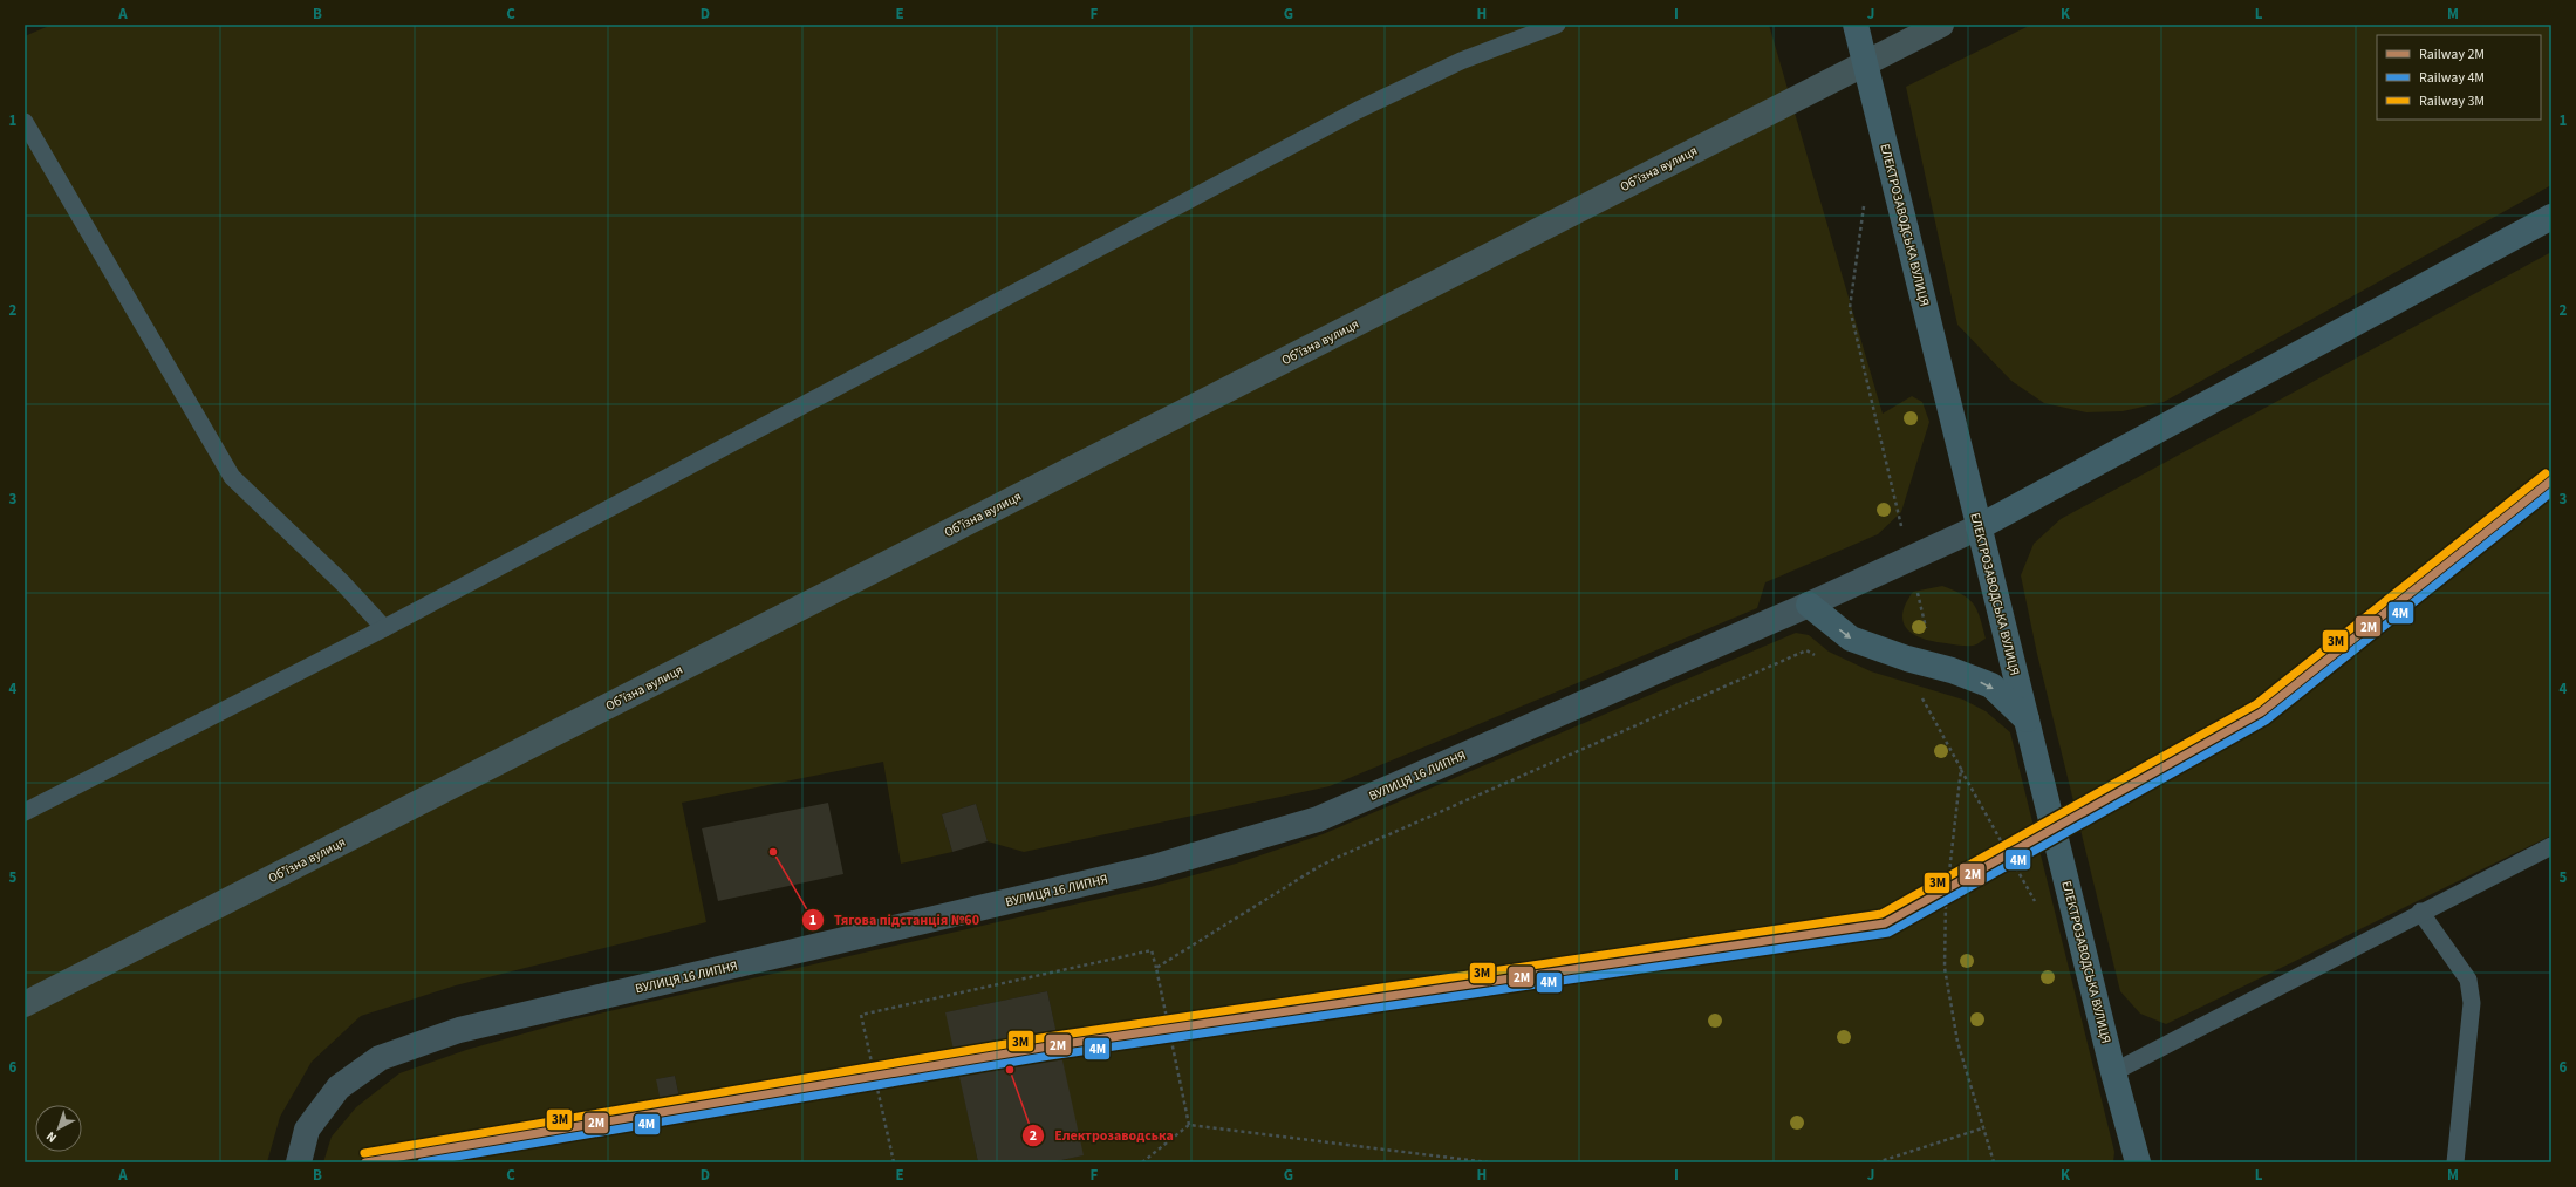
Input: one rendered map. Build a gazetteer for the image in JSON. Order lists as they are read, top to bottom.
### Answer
{
  "streets": {
    "main road": ["Обʼїзна вулиця", "ЕЛЕКТРОЗАВОДСЬКА ВУЛИЦЯ"],
    "street": ["ВУЛИЦЯ 16 ЛИПНЯ"]
  },
  "crossings": [
    ["ЕЛЕКТРОЗАВОДСЬКА ВУЛИЦЯ", "ВУЛИЦЯ 16 ЛИПНЯ"]
  ],
  "places": ["Тягова підстанція №60", "Електрозаводська"],
  "lines": ["rail line 3М", "rail line 2М", "rail line 4М"],
  "legend": ["Railway 2М", "Railway 4М", "Railway 3М"],
  "north": "bottom left",
  "grid": {
    "columns": [
      "A",
      "B",
      "C",
      "D",
      "E",
      "F",
      "G",
      "H",
      "I",
      "J",
      "K",
      "L",
      "M"
    ],
    "rows": [
      "1",
      "2",
      "3",
      "4",
      "5",
      "6"
    ]
  }
}
